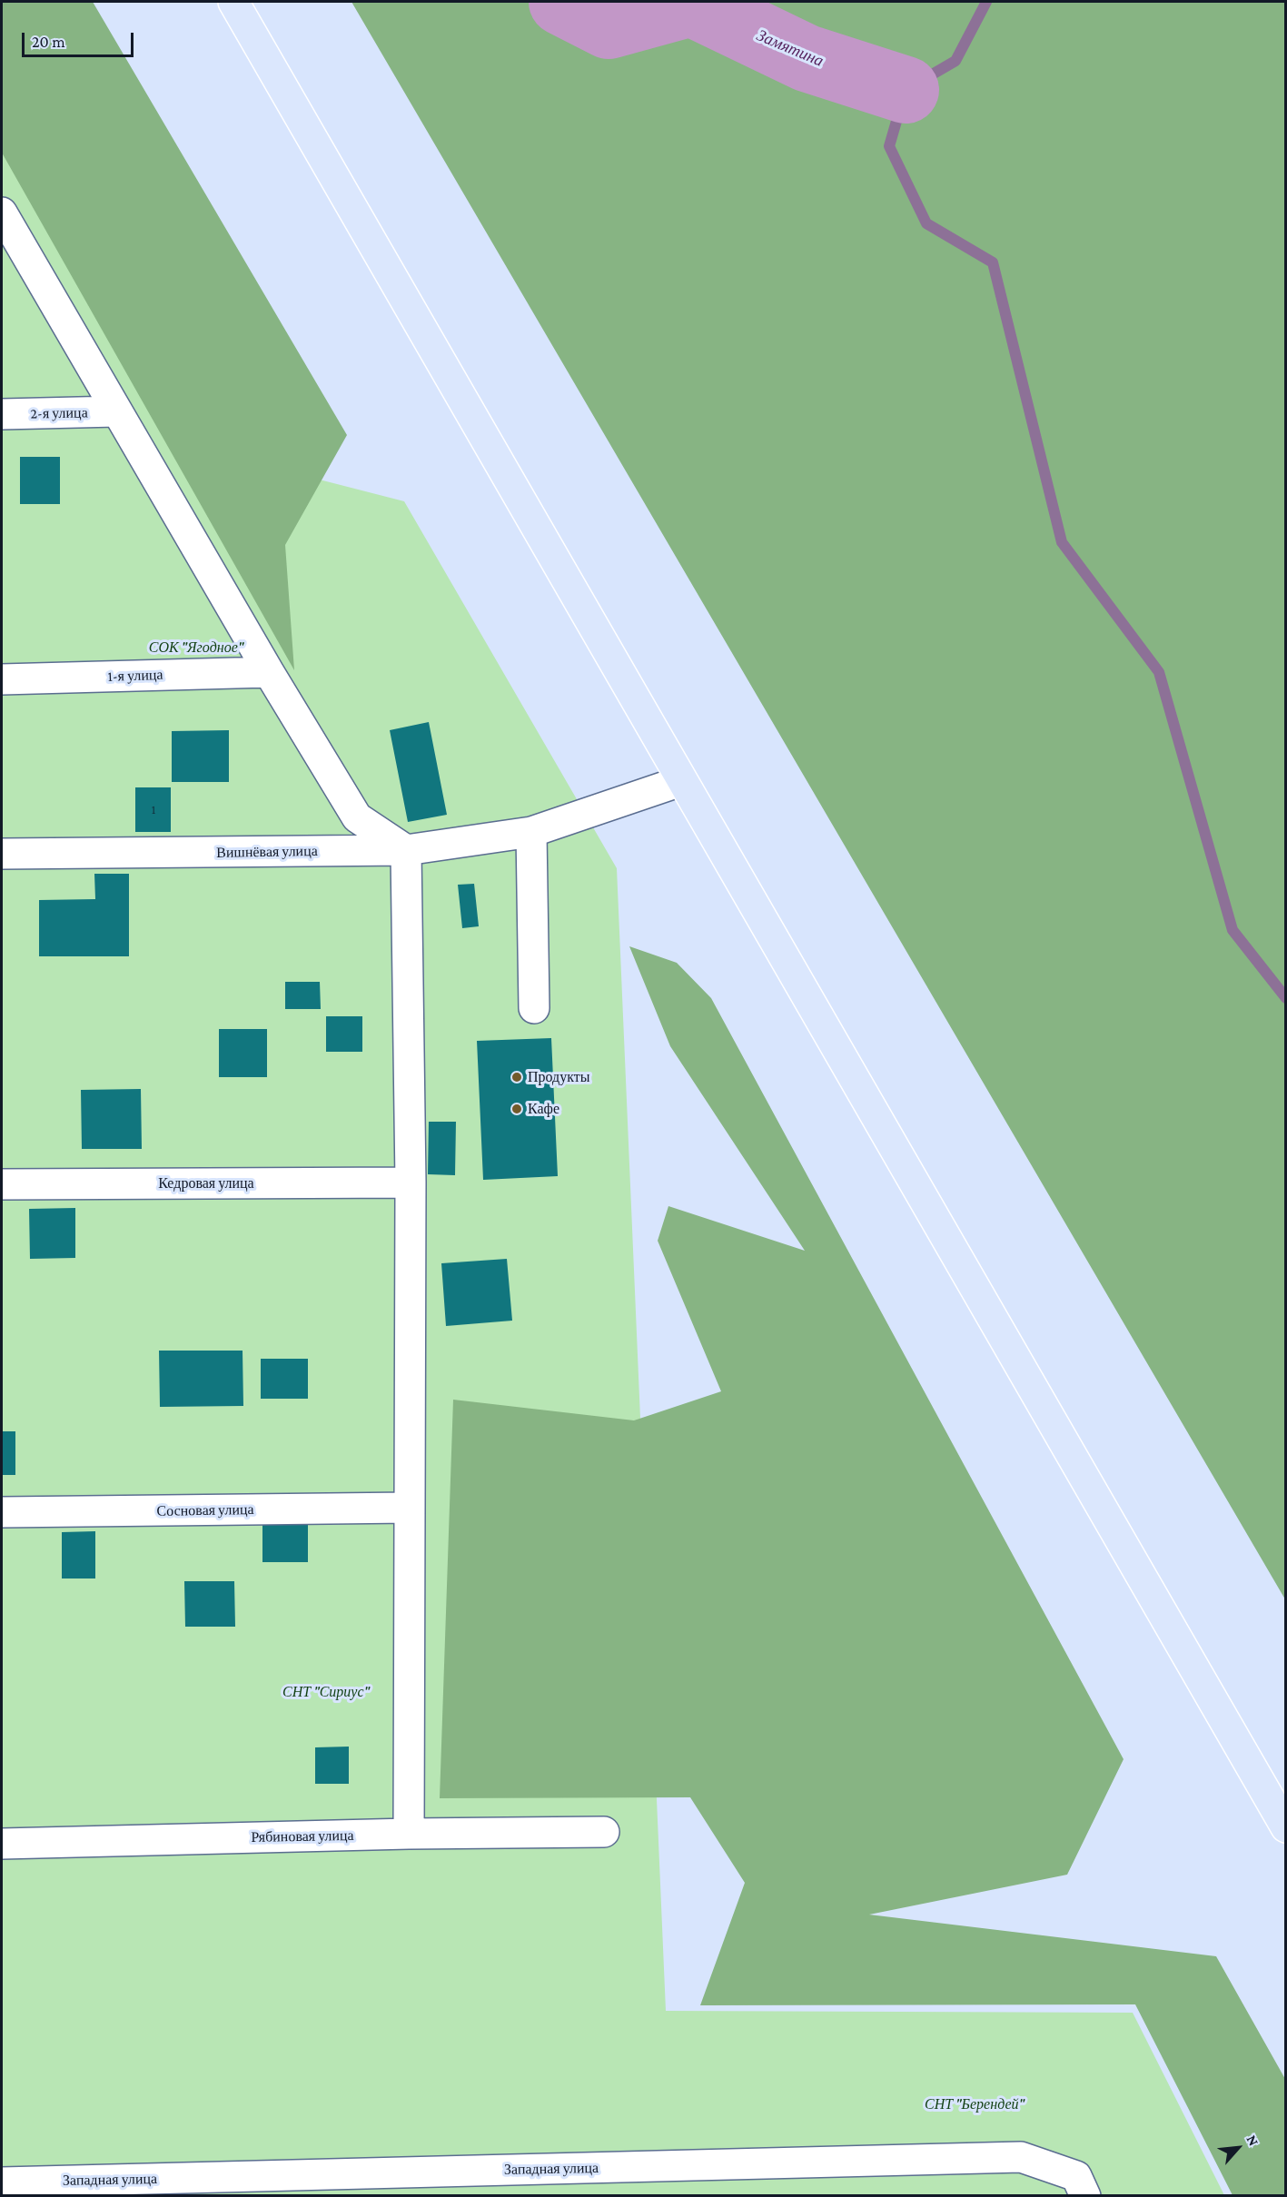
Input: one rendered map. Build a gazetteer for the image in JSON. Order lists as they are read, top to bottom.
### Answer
{
  "streets": {
    "street": [
      "2-я улица",
      "1-я улица",
      "Вишнёвая улица",
      "Кедровая улица",
      "Сосновая улица",
      "Рябиновая улица",
      "Западная улица"
    ]
  },
  "water": ["Замятина"],
  "parks": ["СОК \"Ягодное\"", "СНТ \"Сириус\"", "СНТ \"Берендей\""],
  "places": ["Продукты", "Кафе"],
  "house_numbers": ["1"],
  "scale_bar": "20 m",
  "north": "top right"
}
